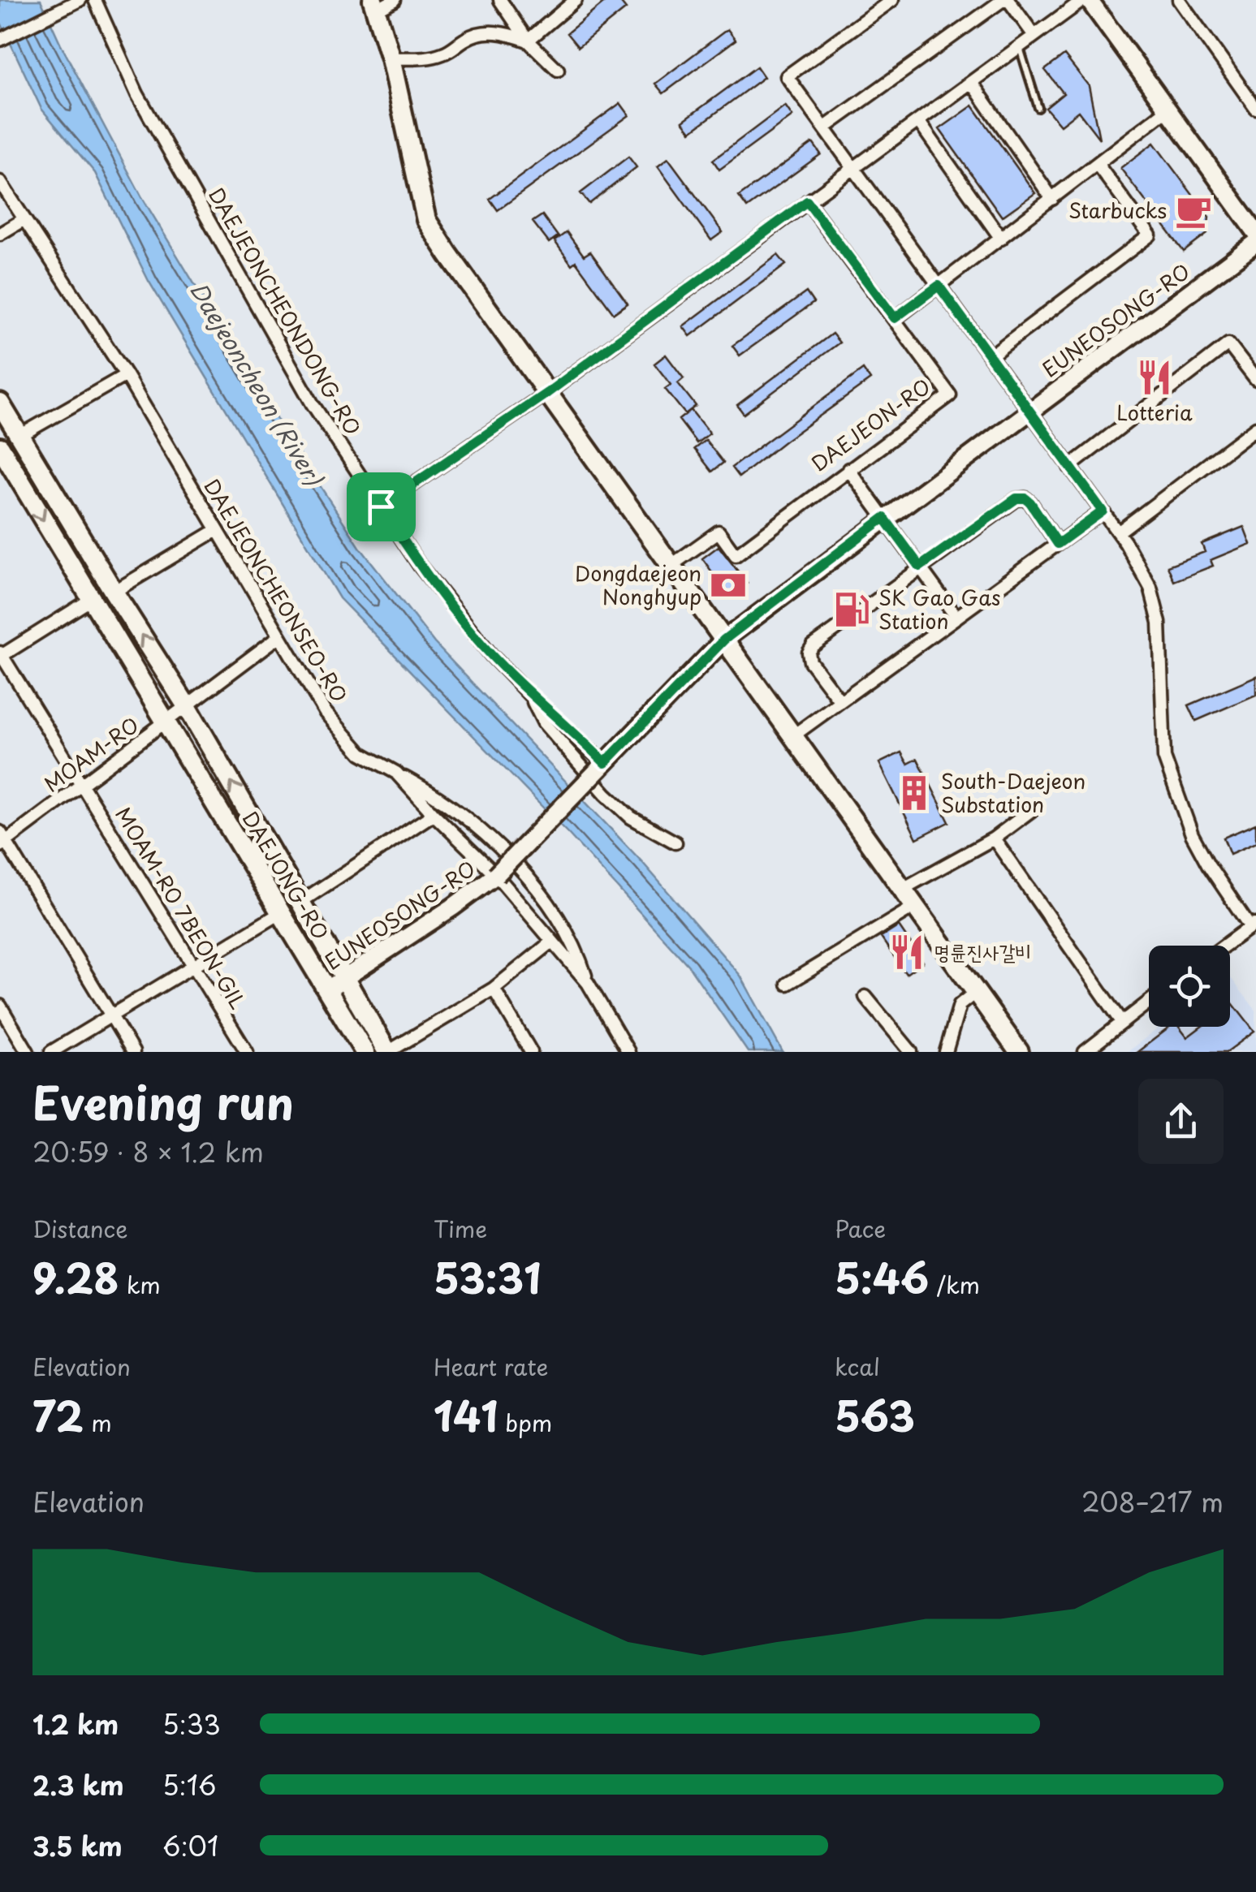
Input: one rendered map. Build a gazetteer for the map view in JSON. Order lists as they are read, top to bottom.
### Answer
{
  "streets": {
    "main road": ["EUNEOSONG-RO", "DAEJONG-RO"],
    "street": [
      "DAEJEONCHEONDONG-RO",
      "DAEJEON-RO",
      "DAEJEONCHEONSEO-RO",
      "MOAM-RO",
      "MOAM-RO 7BEON-GIL"
    ]
  },
  "crossings": [
    ["DAEJEONCHEONDONG-RO", "EUNEOSONG-RO"],
    ["EUNEOSONG-RO", "DAEJEONCHEONSEO-RO"],
    ["EUNEOSONG-RO", "DAEJONG-RO"],
    ["DAEJEONCHEONSEO-RO", "DAEJONG-RO"],
    ["MOAM-RO", "DAEJONG-RO"],
    ["MOAM-RO", "MOAM-RO 7BEON-GIL"]
  ],
  "water": ["Daejeoncheon (River)"],
  "places": {
    "cafe": ["Starbucks"],
    "restaurant": ["Lotteria", "명륜진사갈비"],
    "bank": ["Dongdaejeon Nonghyup"],
    "fuel station": ["SK Gao Gas Station"],
    "building": ["South-Daejeon Substation"]
  },
  "page": {
    "heading": ["Evening run", "20:59 · 8 × 1.2 km"],
    "stats": [
      ["Distance", "9.28 km"],
      ["Time", "53:31"],
      ["Pace", "5:46 /km"],
      ["Elevation", "72 m"],
      ["Heart rate", "141 bpm"],
      ["kcal", "563"]
    ],
    "chart": ["Elevation", "208–217 m"],
    "list": [
      {
        "name": "1.2 km",
        "note": "5:33"
      },
      {
        "name": "2.3 km",
        "note": "5:16"
      },
      {
        "name": "3.5 km",
        "note": "6:01"
      }
    ]
  }
}
